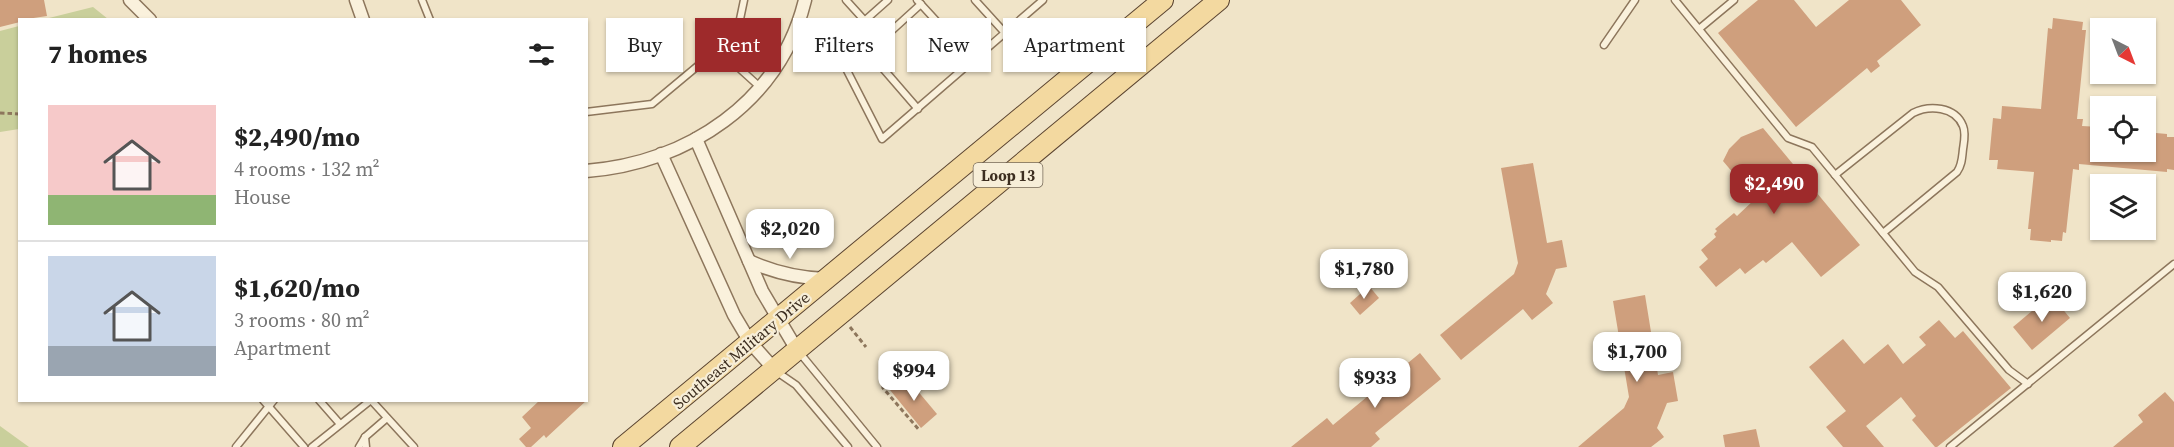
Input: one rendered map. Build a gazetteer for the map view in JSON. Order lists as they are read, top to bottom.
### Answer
{
  "streets": {
    "main road": ["Loop 13", "Southeast Military Drive"]
  },
  "north": "bottom right",
  "page": {
    "chip": [
      "Buy",
      "Rent",
      "Filters",
      "New",
      "Apartment"
    ],
    "heading": "7 homes",
    "list": [
      {
        "name": "$2,490/mo",
        "note": "4 rooms · 132 m² · House"
      },
      {
        "name": "$1,620/mo",
        "note": "3 rooms · 80 m² · Apartment"
      }
    ],
    "price": [
      "$2,490",
      "$2,020",
      "$1,780",
      "$1,620",
      "$1,700",
      "$994",
      "$933"
    ]
  }
}
